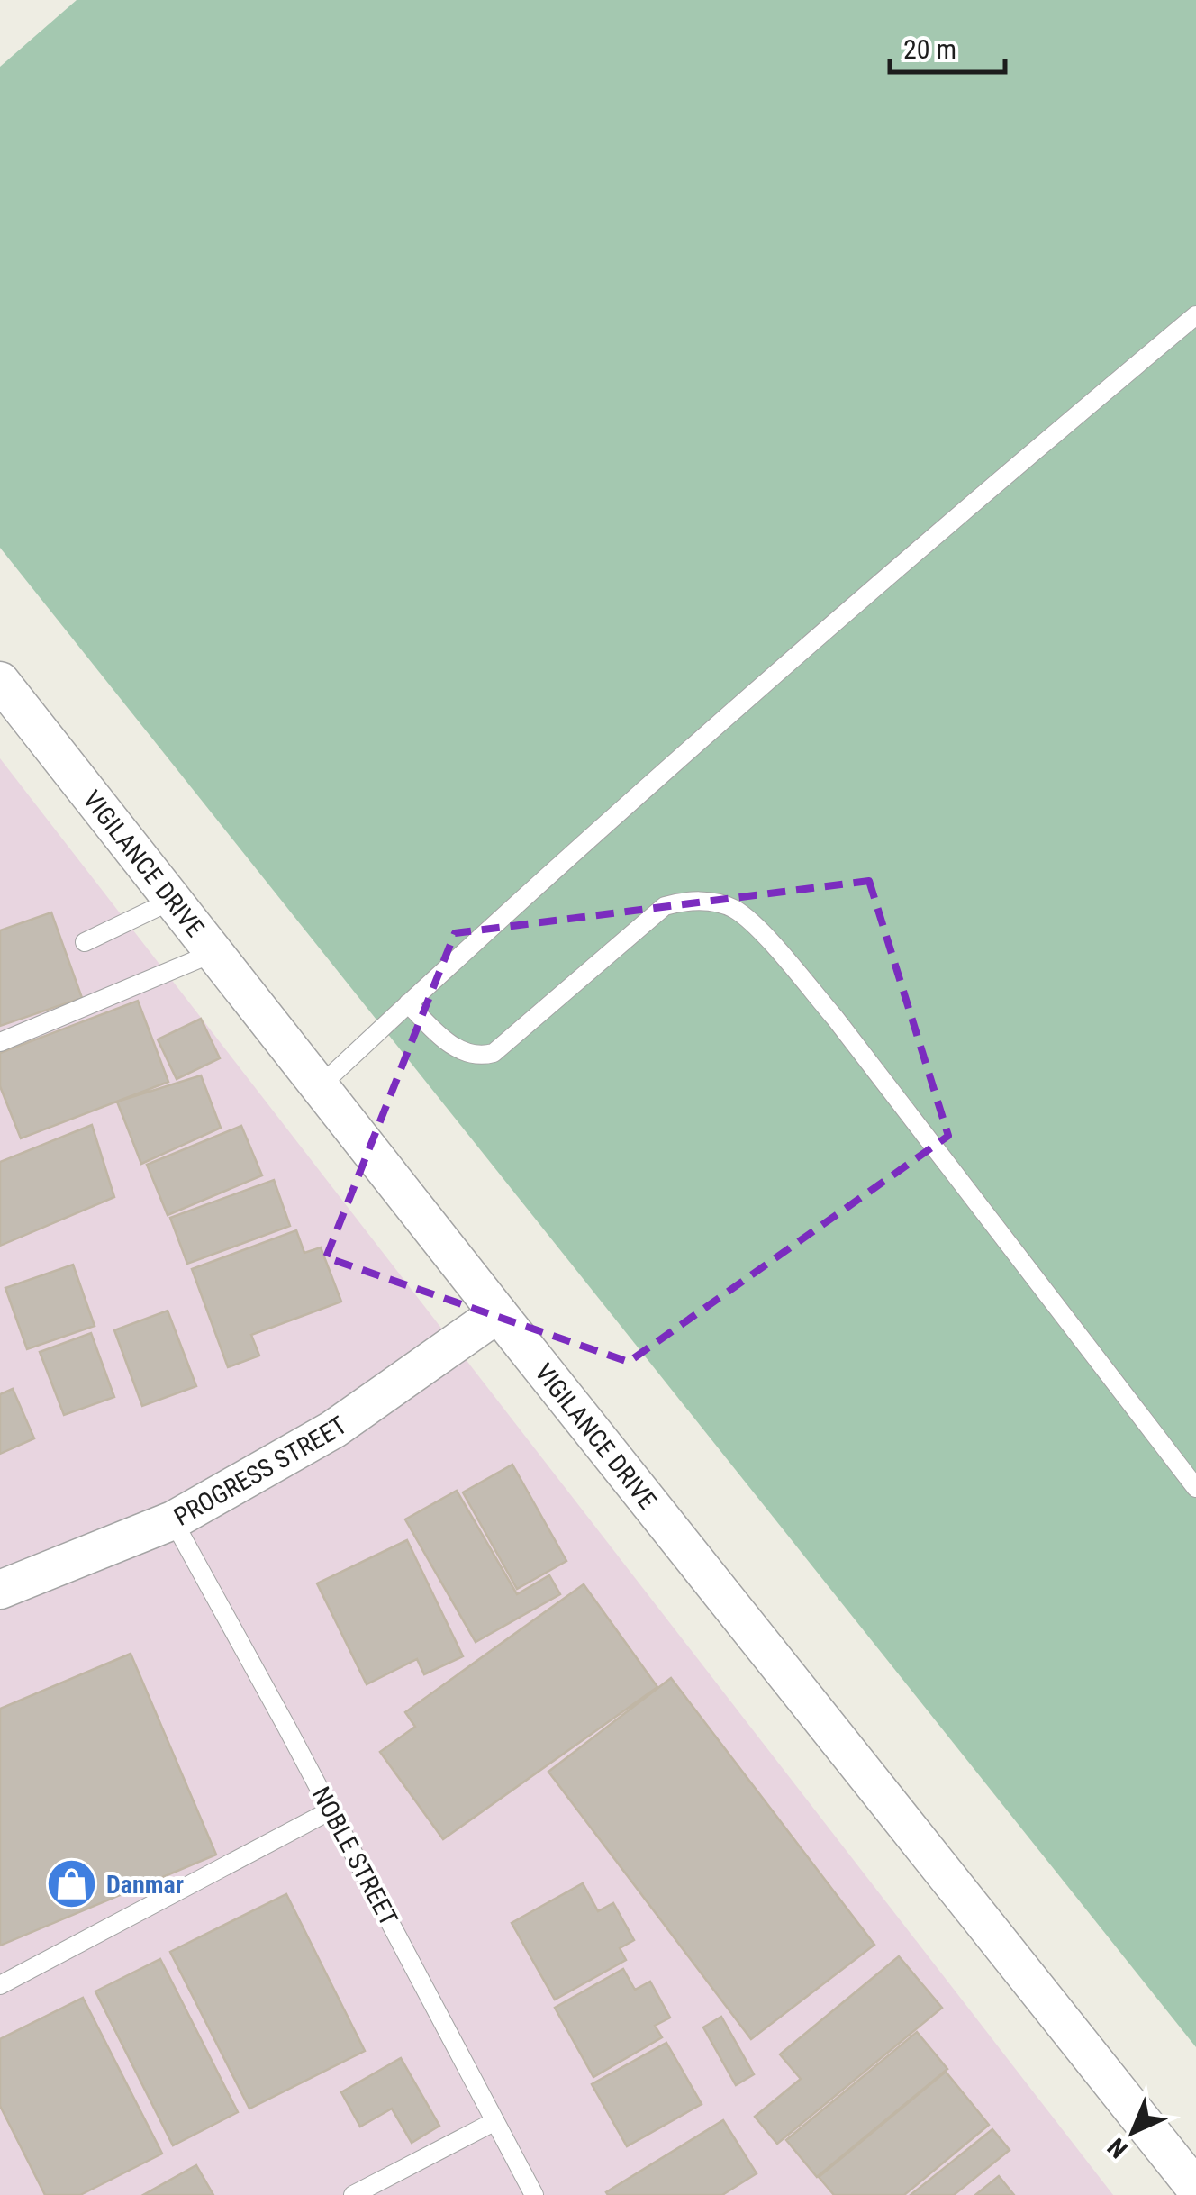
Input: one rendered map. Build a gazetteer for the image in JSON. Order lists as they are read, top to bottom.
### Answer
{
  "streets": {
    "street": ["VIGILANCE DRIVE", "PROGRESS STREET"],
    "lane": ["NOBLE STREET"]
  },
  "crossings": [
    ["VIGILANCE DRIVE", "PROGRESS STREET"],
    ["PROGRESS STREET", "NOBLE STREET"]
  ],
  "places": {
    "shop": ["Danmar"]
  },
  "scale_bar": "20 m",
  "north": "bottom left"
}
